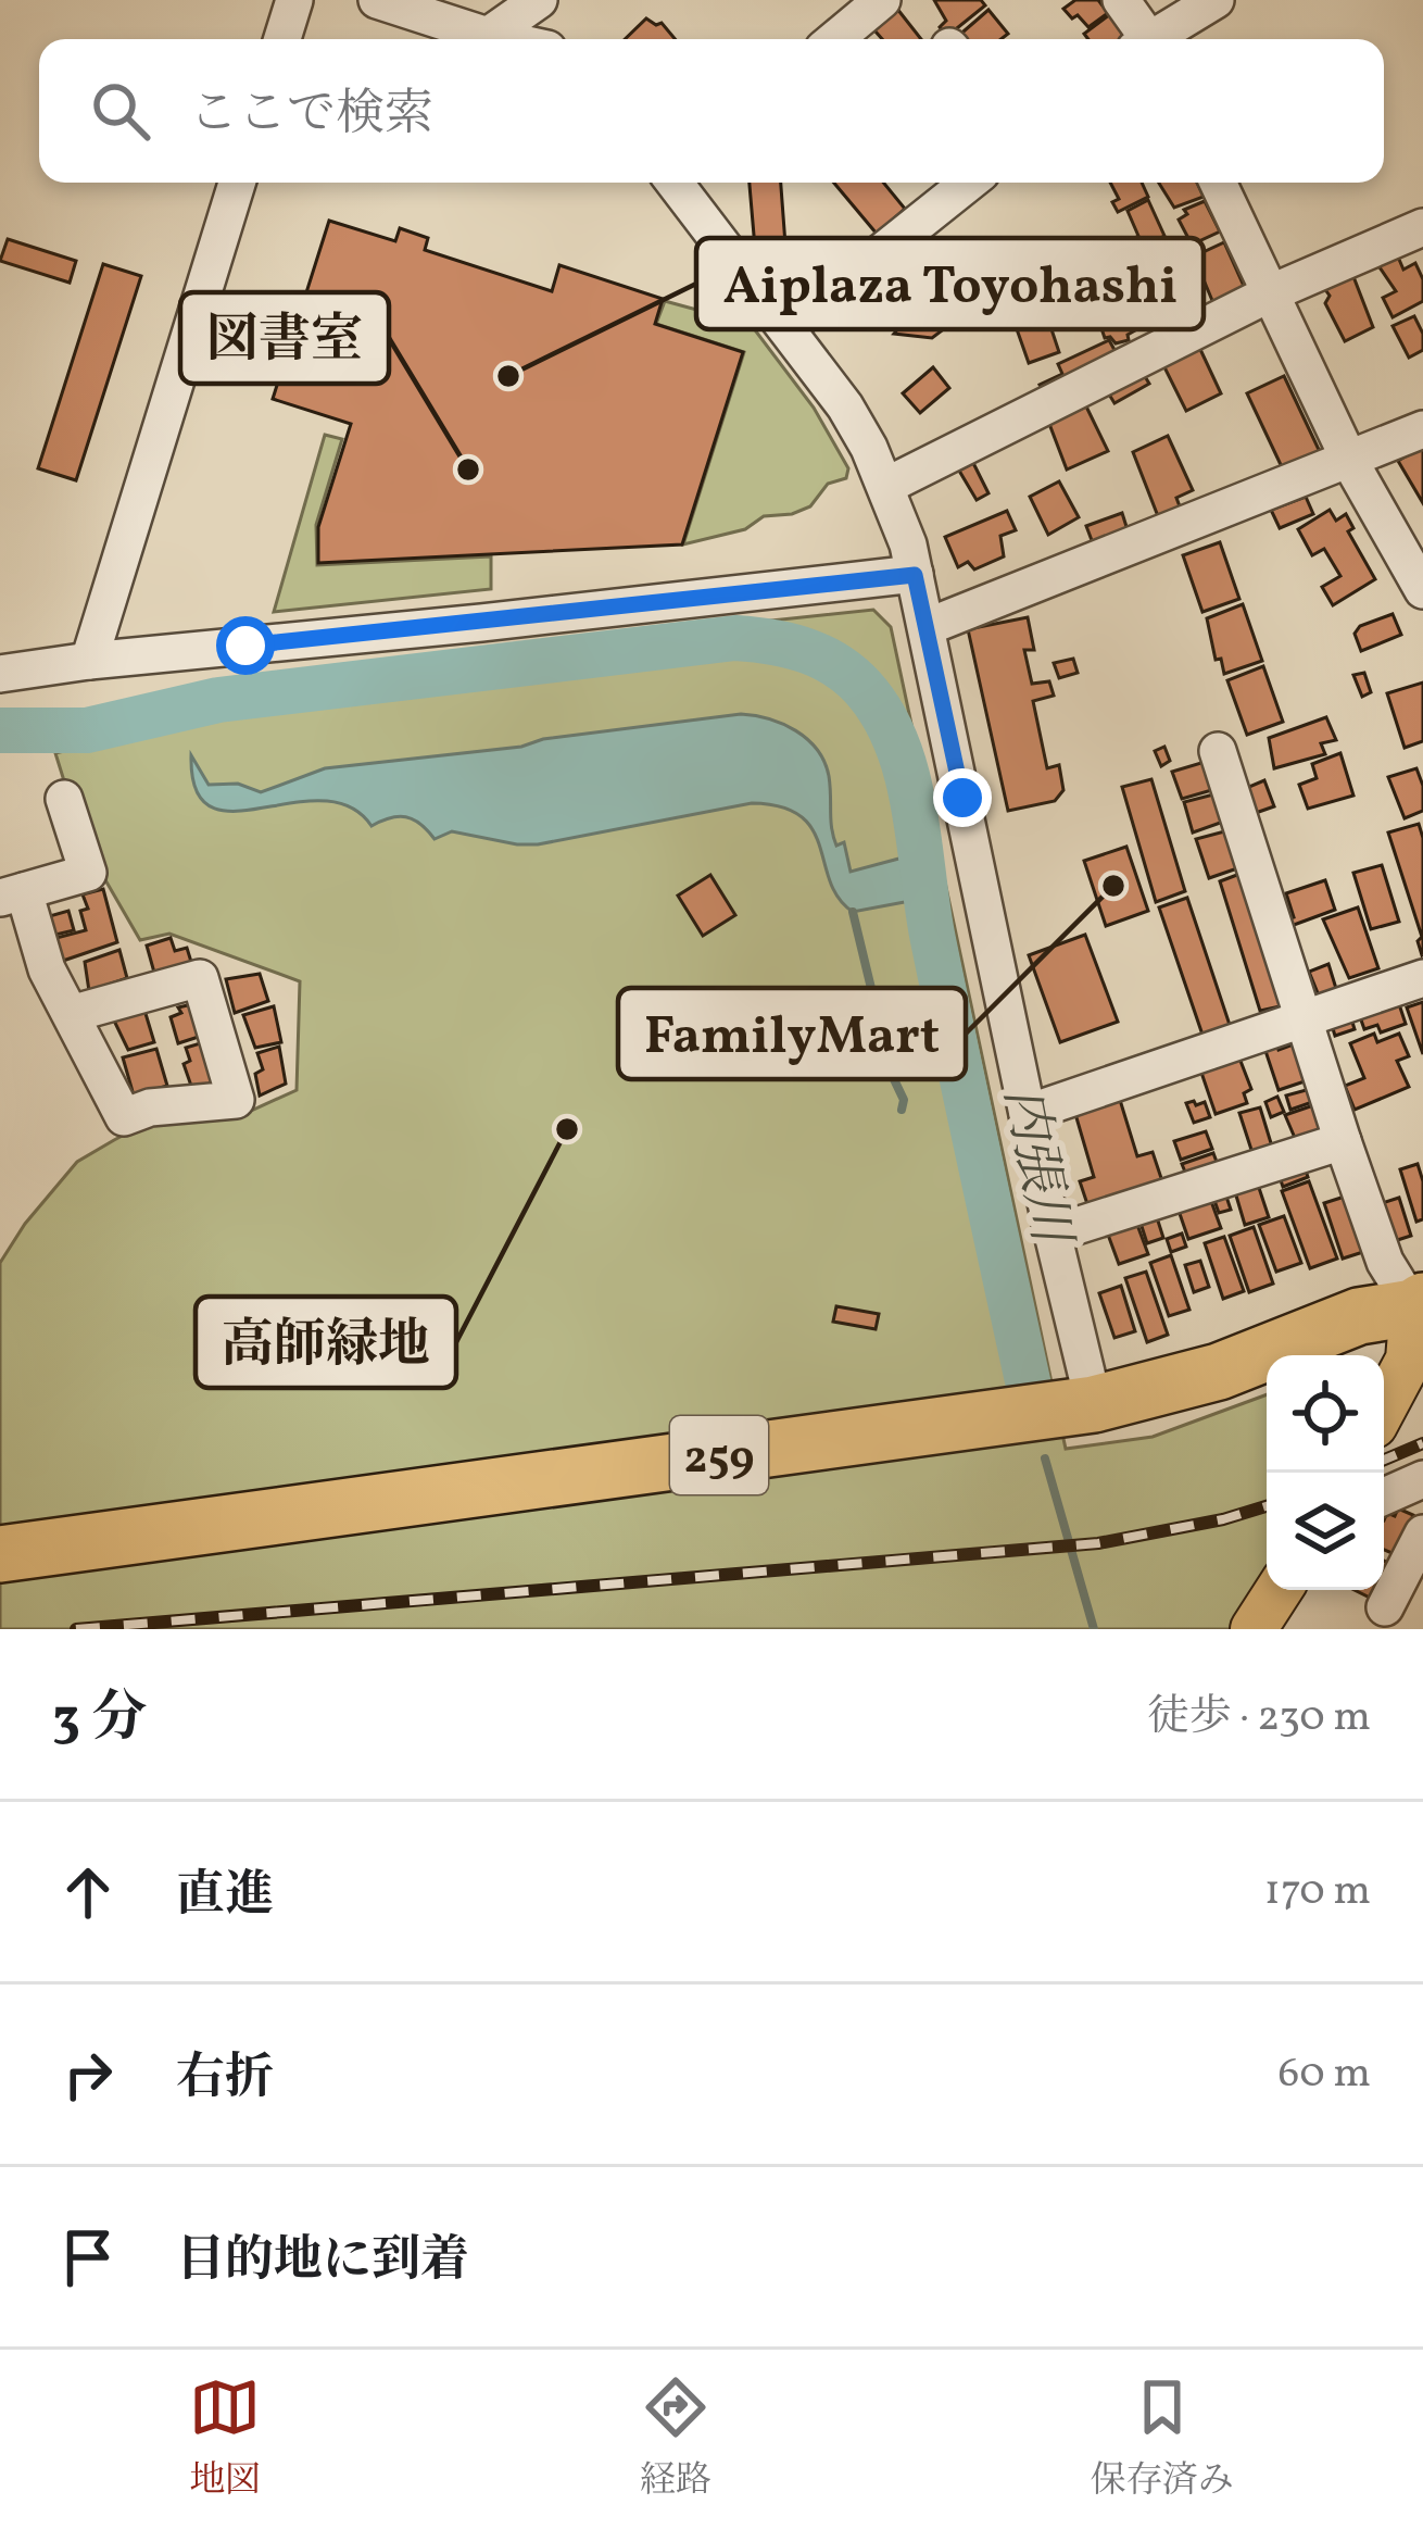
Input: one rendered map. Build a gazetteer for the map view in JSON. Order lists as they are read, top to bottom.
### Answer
{
  "streets": {
    "highway": ["259"]
  },
  "water": ["内張川"],
  "places": [
    "Aiplaza Toyohashi",
    "図書室",
    "FamilyMart",
    "高師緑地"
  ],
  "page": {
    "search": "ここで検索",
    "heading": ["3 分", "徒歩 · 230 m"],
    "list": [
      ["直進", "170 m"],
      ["右折", "60 m"],
      "目的地に到着"
    ],
    "nav": ["地図", "経路", "保存済み"]
  }
}
